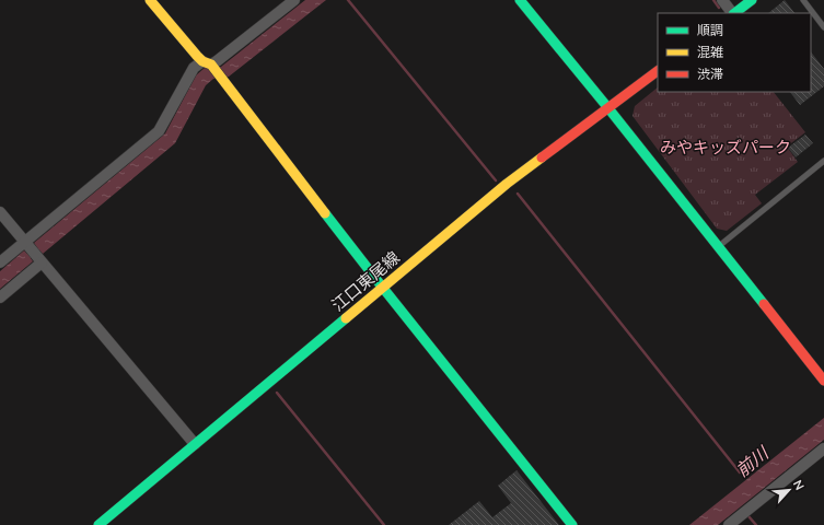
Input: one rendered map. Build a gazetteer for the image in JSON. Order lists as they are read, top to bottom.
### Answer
{
  "streets": {
    "street": ["江口東尾線"]
  },
  "water": ["前川"],
  "parks": ["みやキッズパーク"],
  "legend": ["順調", "混雑", "渋滞"],
  "north": "top right"
}
